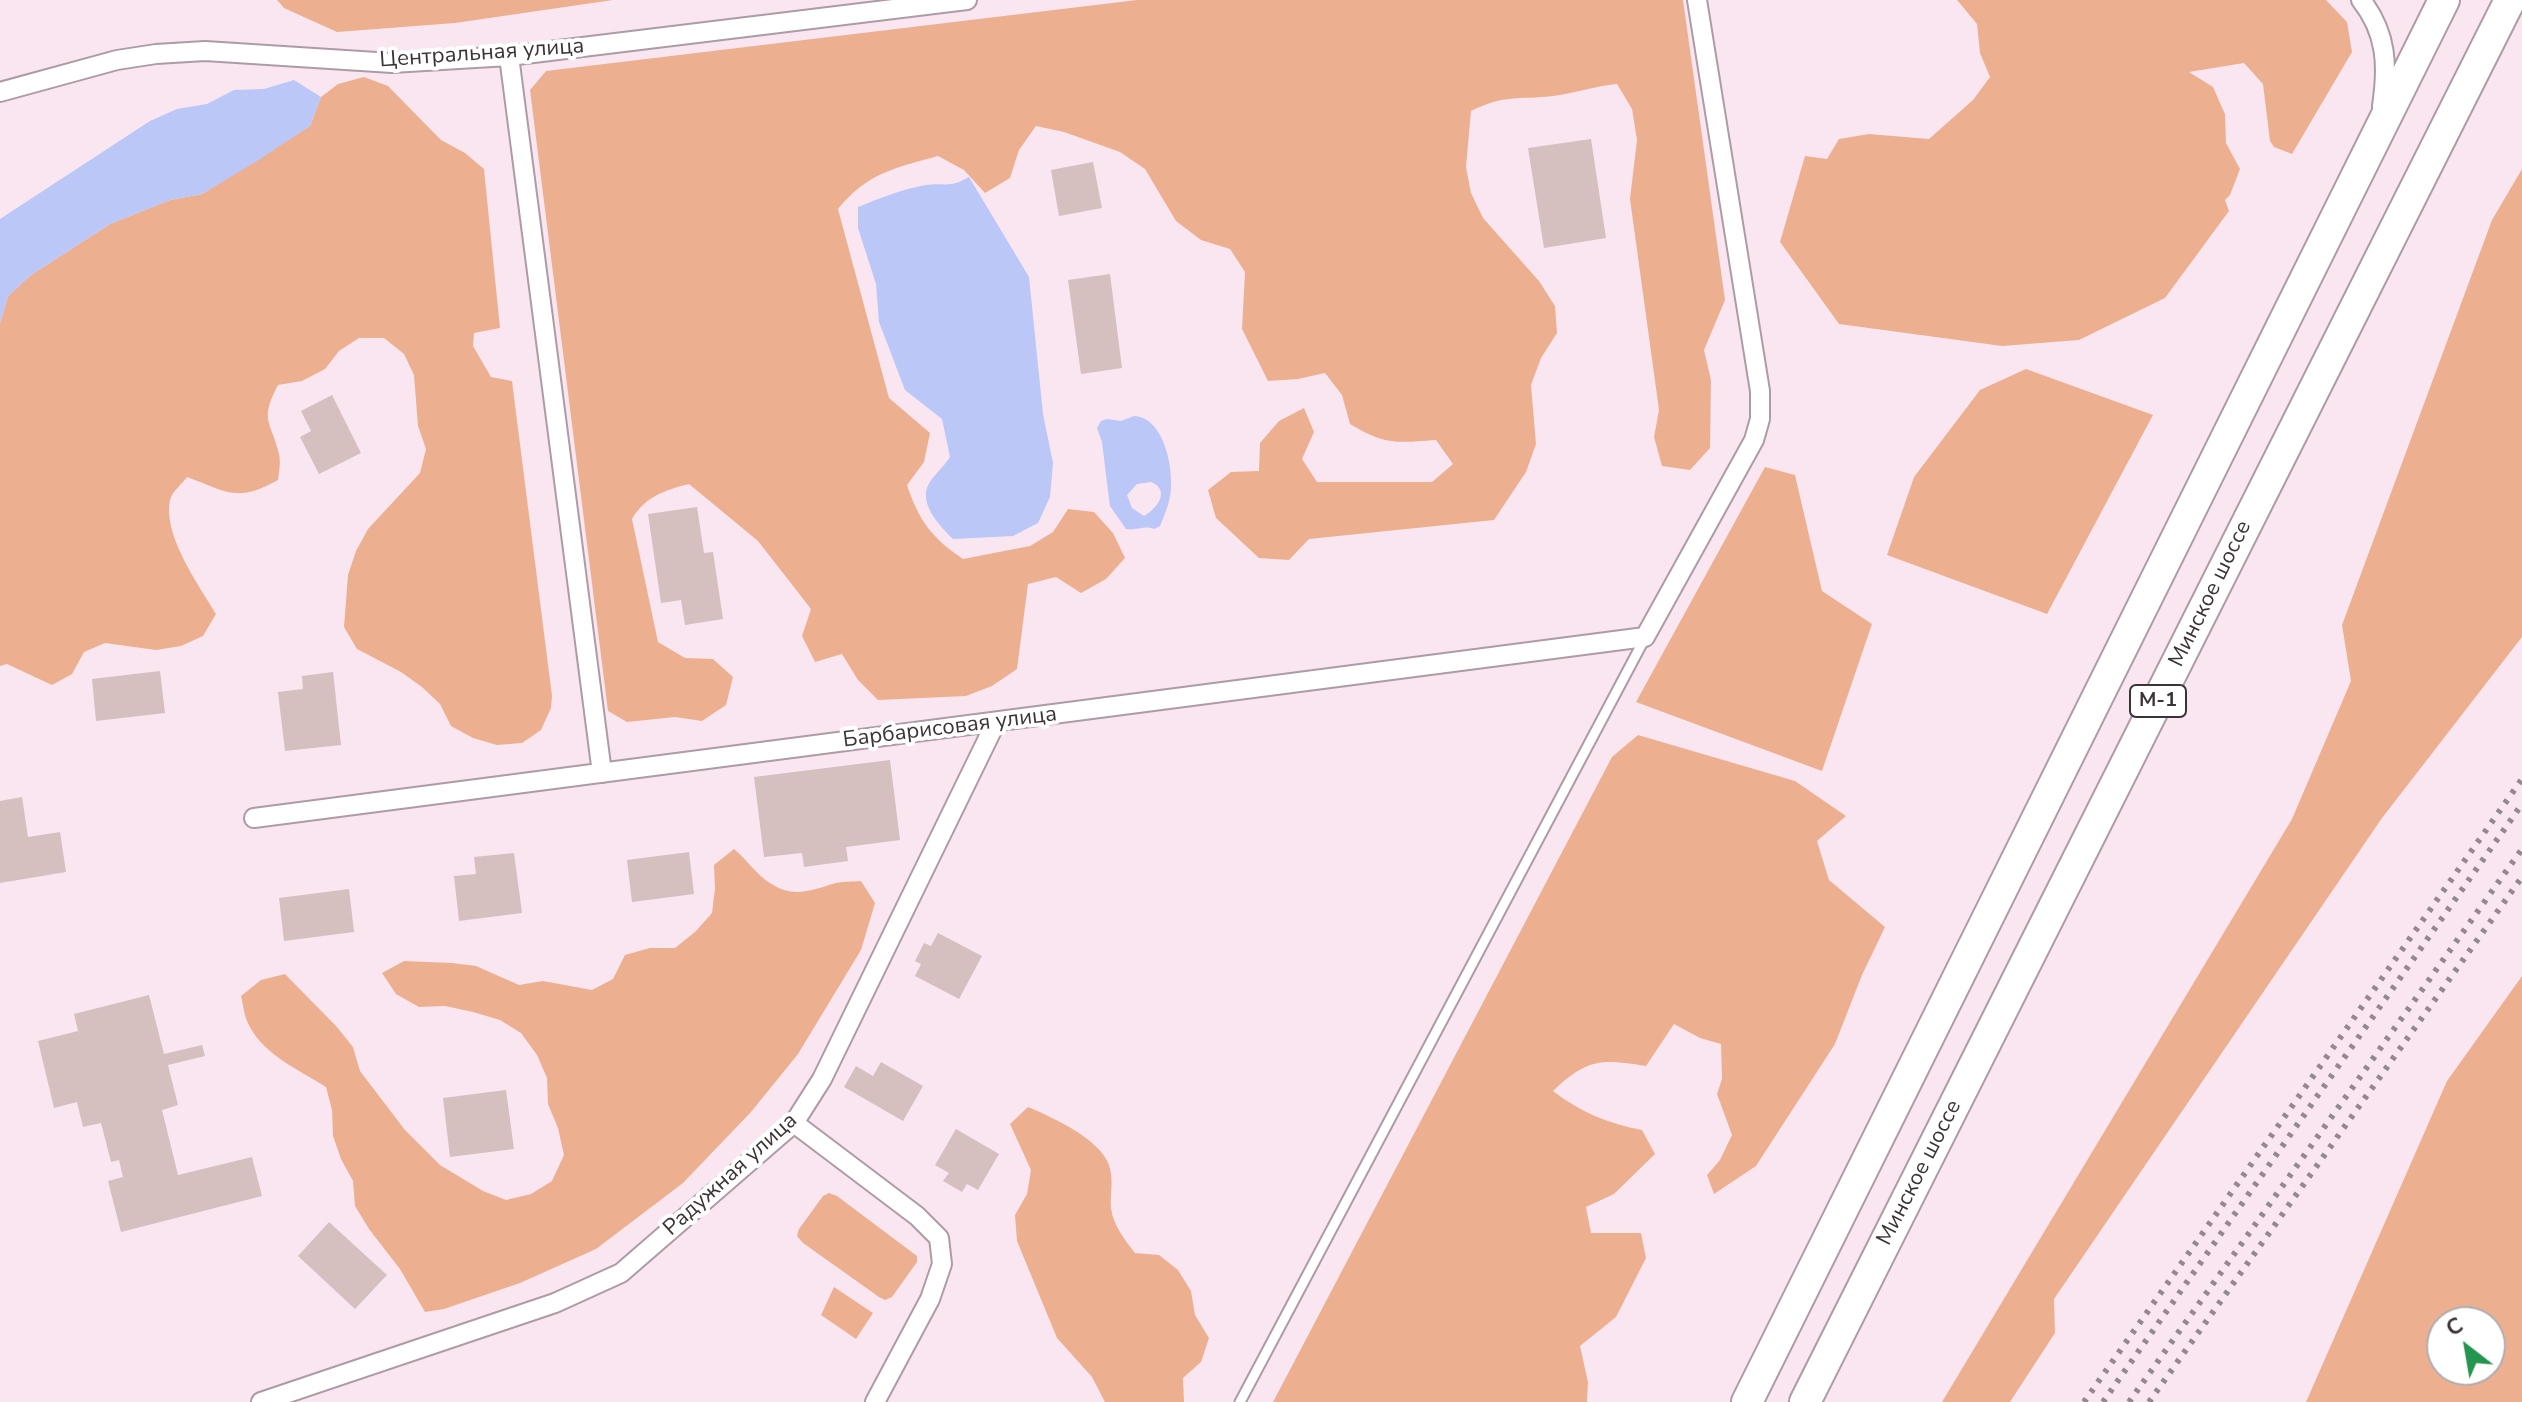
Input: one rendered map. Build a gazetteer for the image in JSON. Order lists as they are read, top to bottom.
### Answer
{
  "streets": {
    "highway": ["Минское шоссе", "М-1"],
    "street": ["Центральная улица", "Барбарисовая улица", "Радужная улица"]
  },
  "crossings": [
    ["Барбарисовая улица", "Радужная улица"]
  ],
  "north": "top left"
}
